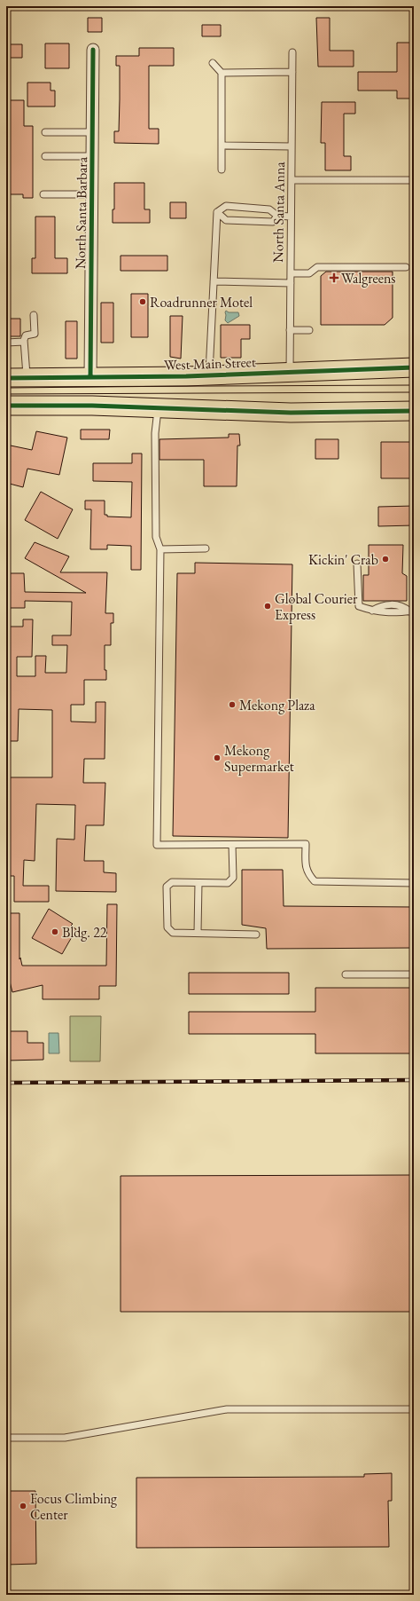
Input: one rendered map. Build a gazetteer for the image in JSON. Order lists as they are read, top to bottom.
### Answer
{
  "streets": {
    "main road": ["West Main Street"],
    "street": ["North Santa Barbara"],
    "lane": ["North Santa Anna"]
  },
  "crossings": [
    ["North Santa Anna", "West Main Street"],
    ["North Santa Barbara", "West Main Street"]
  ],
  "places": {
    "health": ["Walgreens"],
    "other": [
      "Roadrunner Motel",
      "Kickin' Crab",
      "Global Courier Express",
      "Mekong Plaza",
      "Mekong Supermarket",
      "Bldg. 22",
      "Focus Climbing Center"
    ]
  }
}
